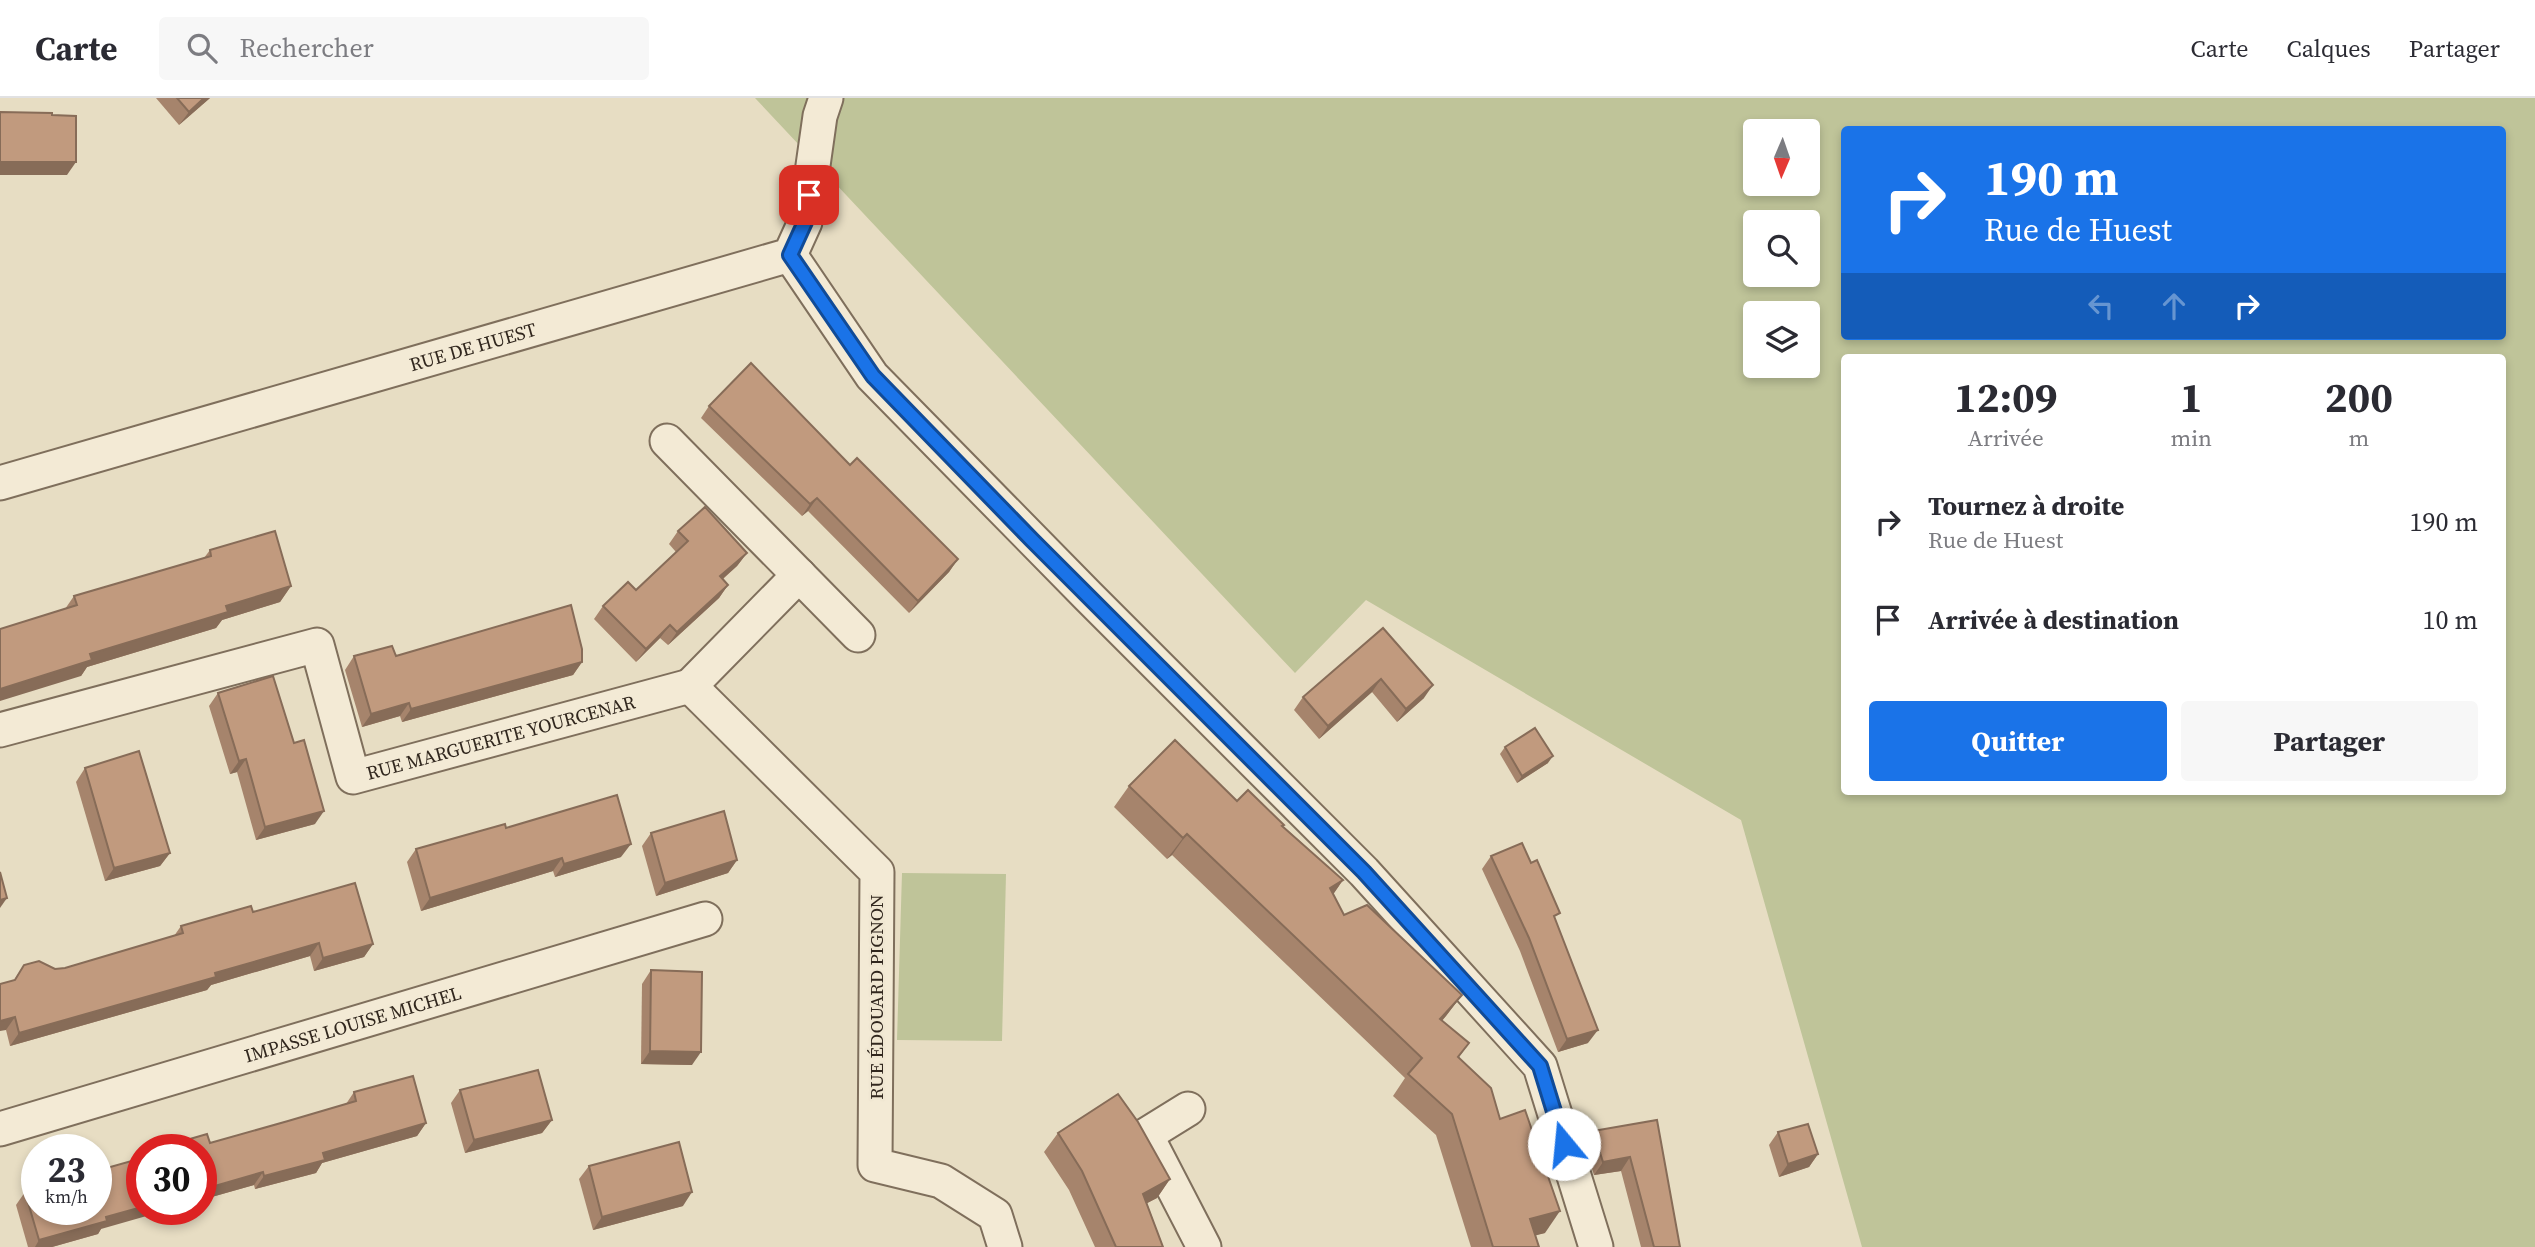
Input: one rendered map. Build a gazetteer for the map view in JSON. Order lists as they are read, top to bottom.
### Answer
{
  "streets": {
    "street": [
      "RUE DE HUEST",
      "RUE MARGUERITE YOURCENAR",
      "RUE ÉDOUARD PIGNON",
      "IMPASSE LOUISE MICHEL"
    ]
  },
  "crossings": [
    ["RUE MARGUERITE YOURCENAR", "RUE ÉDOUARD PIGNON"]
  ],
  "north": "bottom",
  "page": {
    "header": "Carte",
    "search": "Rechercher",
    "nav": ["Carte", "Calques", "Partager"],
    "turn": ["190 m", "Rue de Huest"],
    "eta": [
      "12:09",
      "Arrivée",
      "1",
      "min",
      "200",
      "m"
    ],
    "list": [
      {
        "name": "Tournez à droite",
        "note": "Rue de Huest",
        "value": "190 m"
      },
      {
        "name": "Arrivée à destination",
        "value": "10 m"
      }
    ],
    "buttons": ["Quitter", "Partager"],
    "speed": "23 km/h",
    "limit": "30"
  }
}
